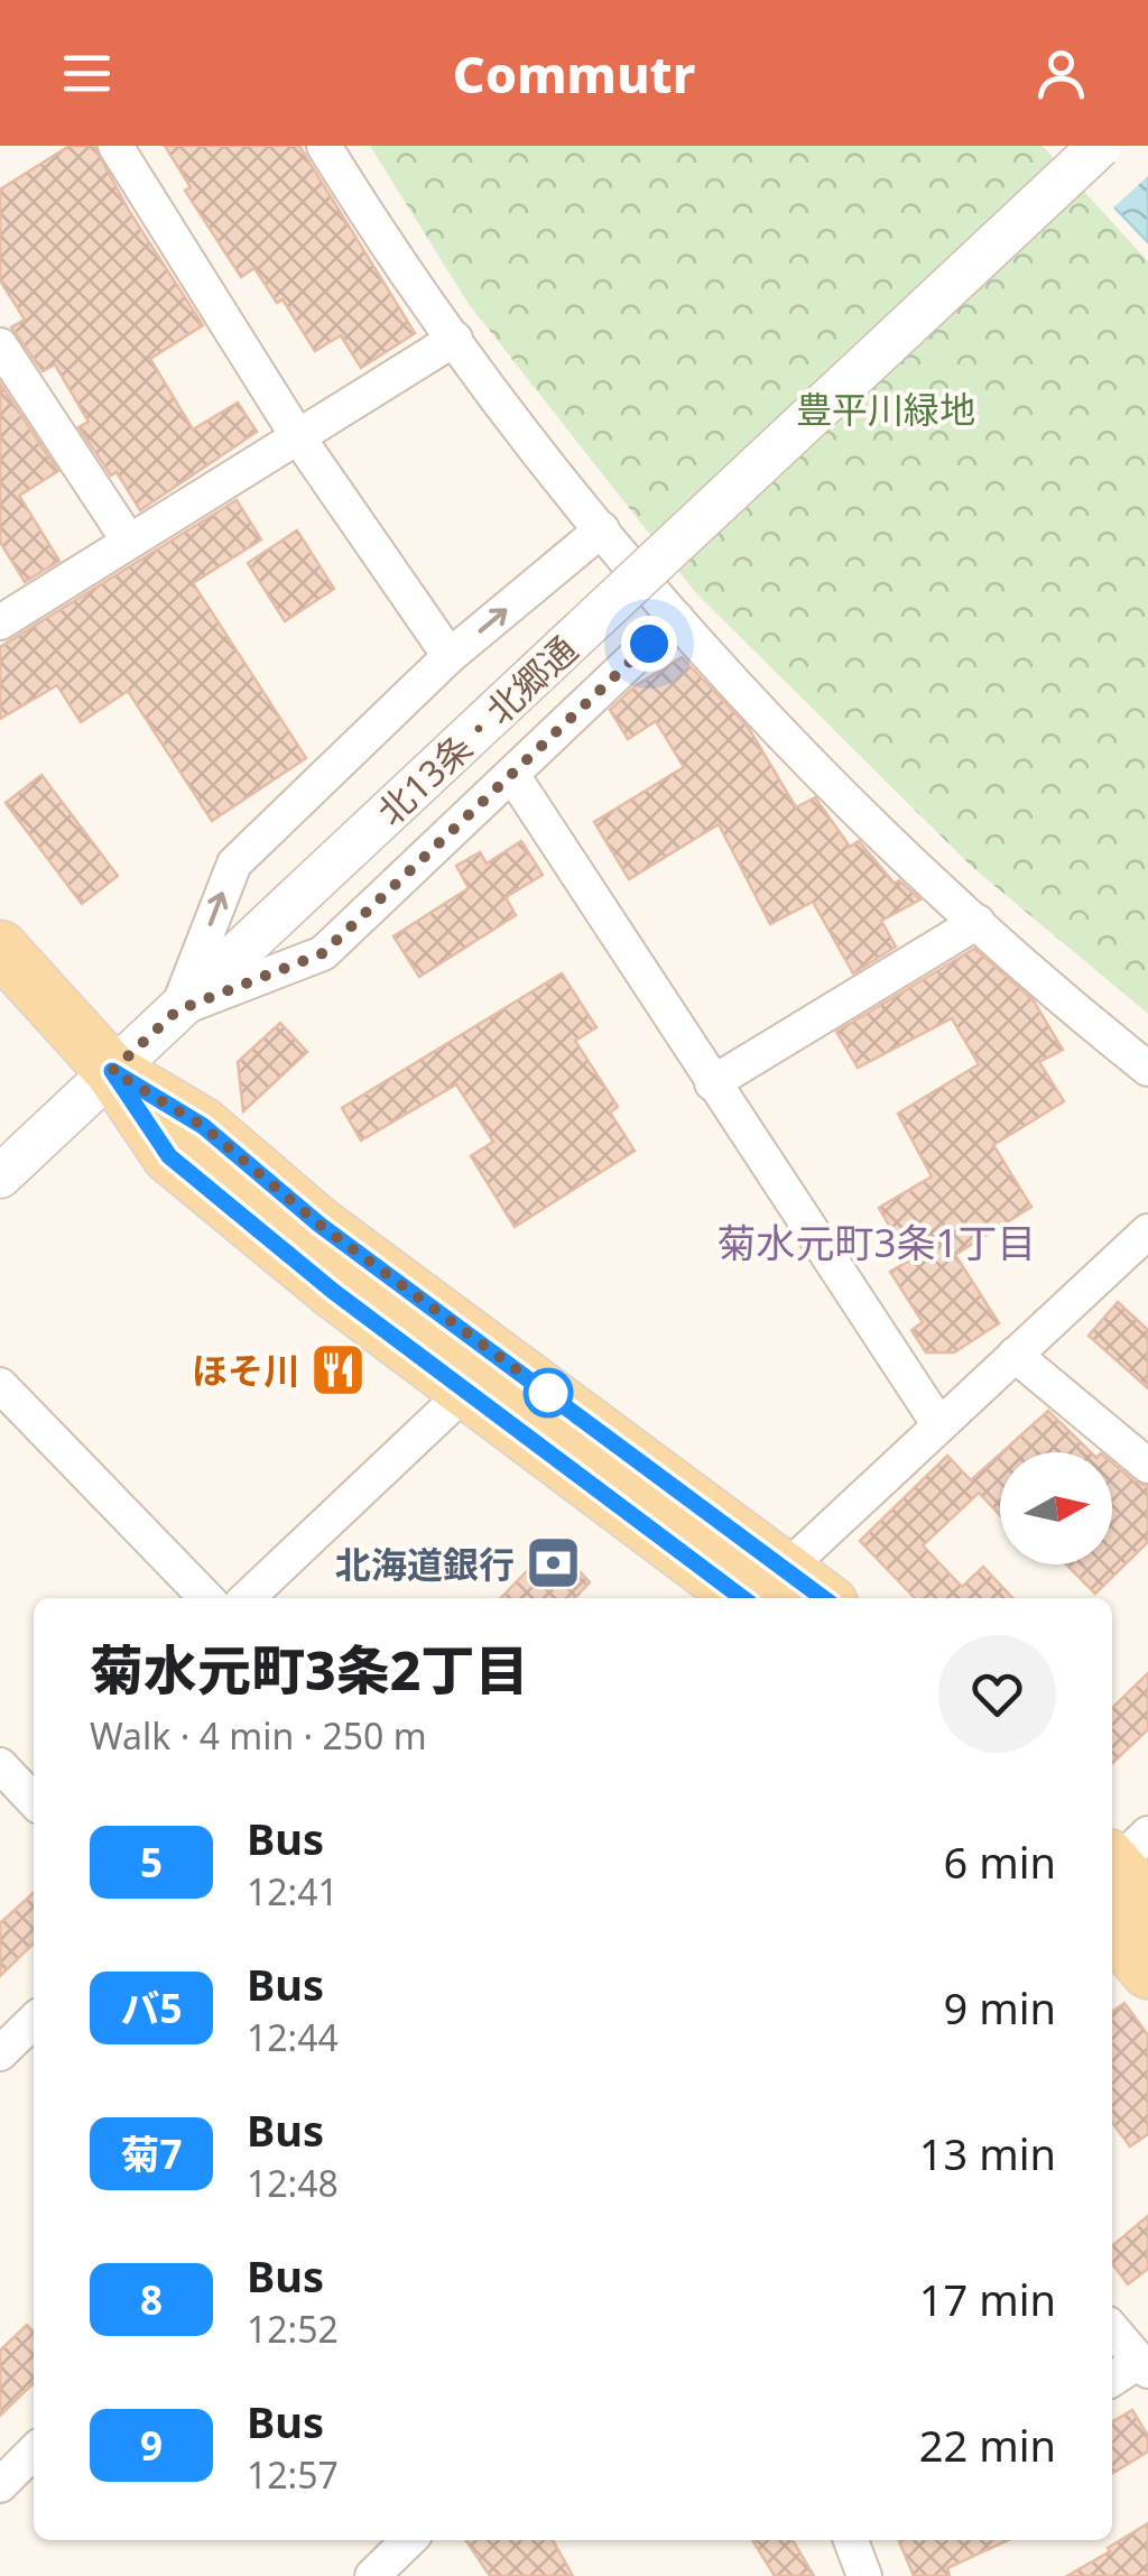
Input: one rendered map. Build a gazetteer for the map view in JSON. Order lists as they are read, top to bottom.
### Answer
{
  "streets": {
    "street": ["北13条・北郷通"]
  },
  "districts": ["菊水元町3条1丁目"],
  "parks": ["豊平川緑地"],
  "places": {
    "restaurant": ["ほそ川"],
    "bank": ["北海道銀行"]
  },
  "lines": ["bus line 5"],
  "north": "right",
  "page": {
    "header": "Commutr",
    "heading": ["菊水元町3条2丁目", "Walk · 4 min · 250 m"],
    "list": [
      {
        "mark": "5",
        "name": "Bus",
        "note": "12:41",
        "value": "6 min"
      },
      {
        "mark": "バ5",
        "name": "Bus",
        "note": "12:44",
        "value": "9 min"
      },
      {
        "mark": "菊7",
        "name": "Bus",
        "note": "12:48",
        "value": "13 min"
      },
      {
        "mark": "8",
        "name": "Bus",
        "note": "12:52",
        "value": "17 min"
      },
      {
        "mark": "9",
        "name": "Bus",
        "note": "12:57",
        "value": "22 min"
      }
    ]
  }
}
